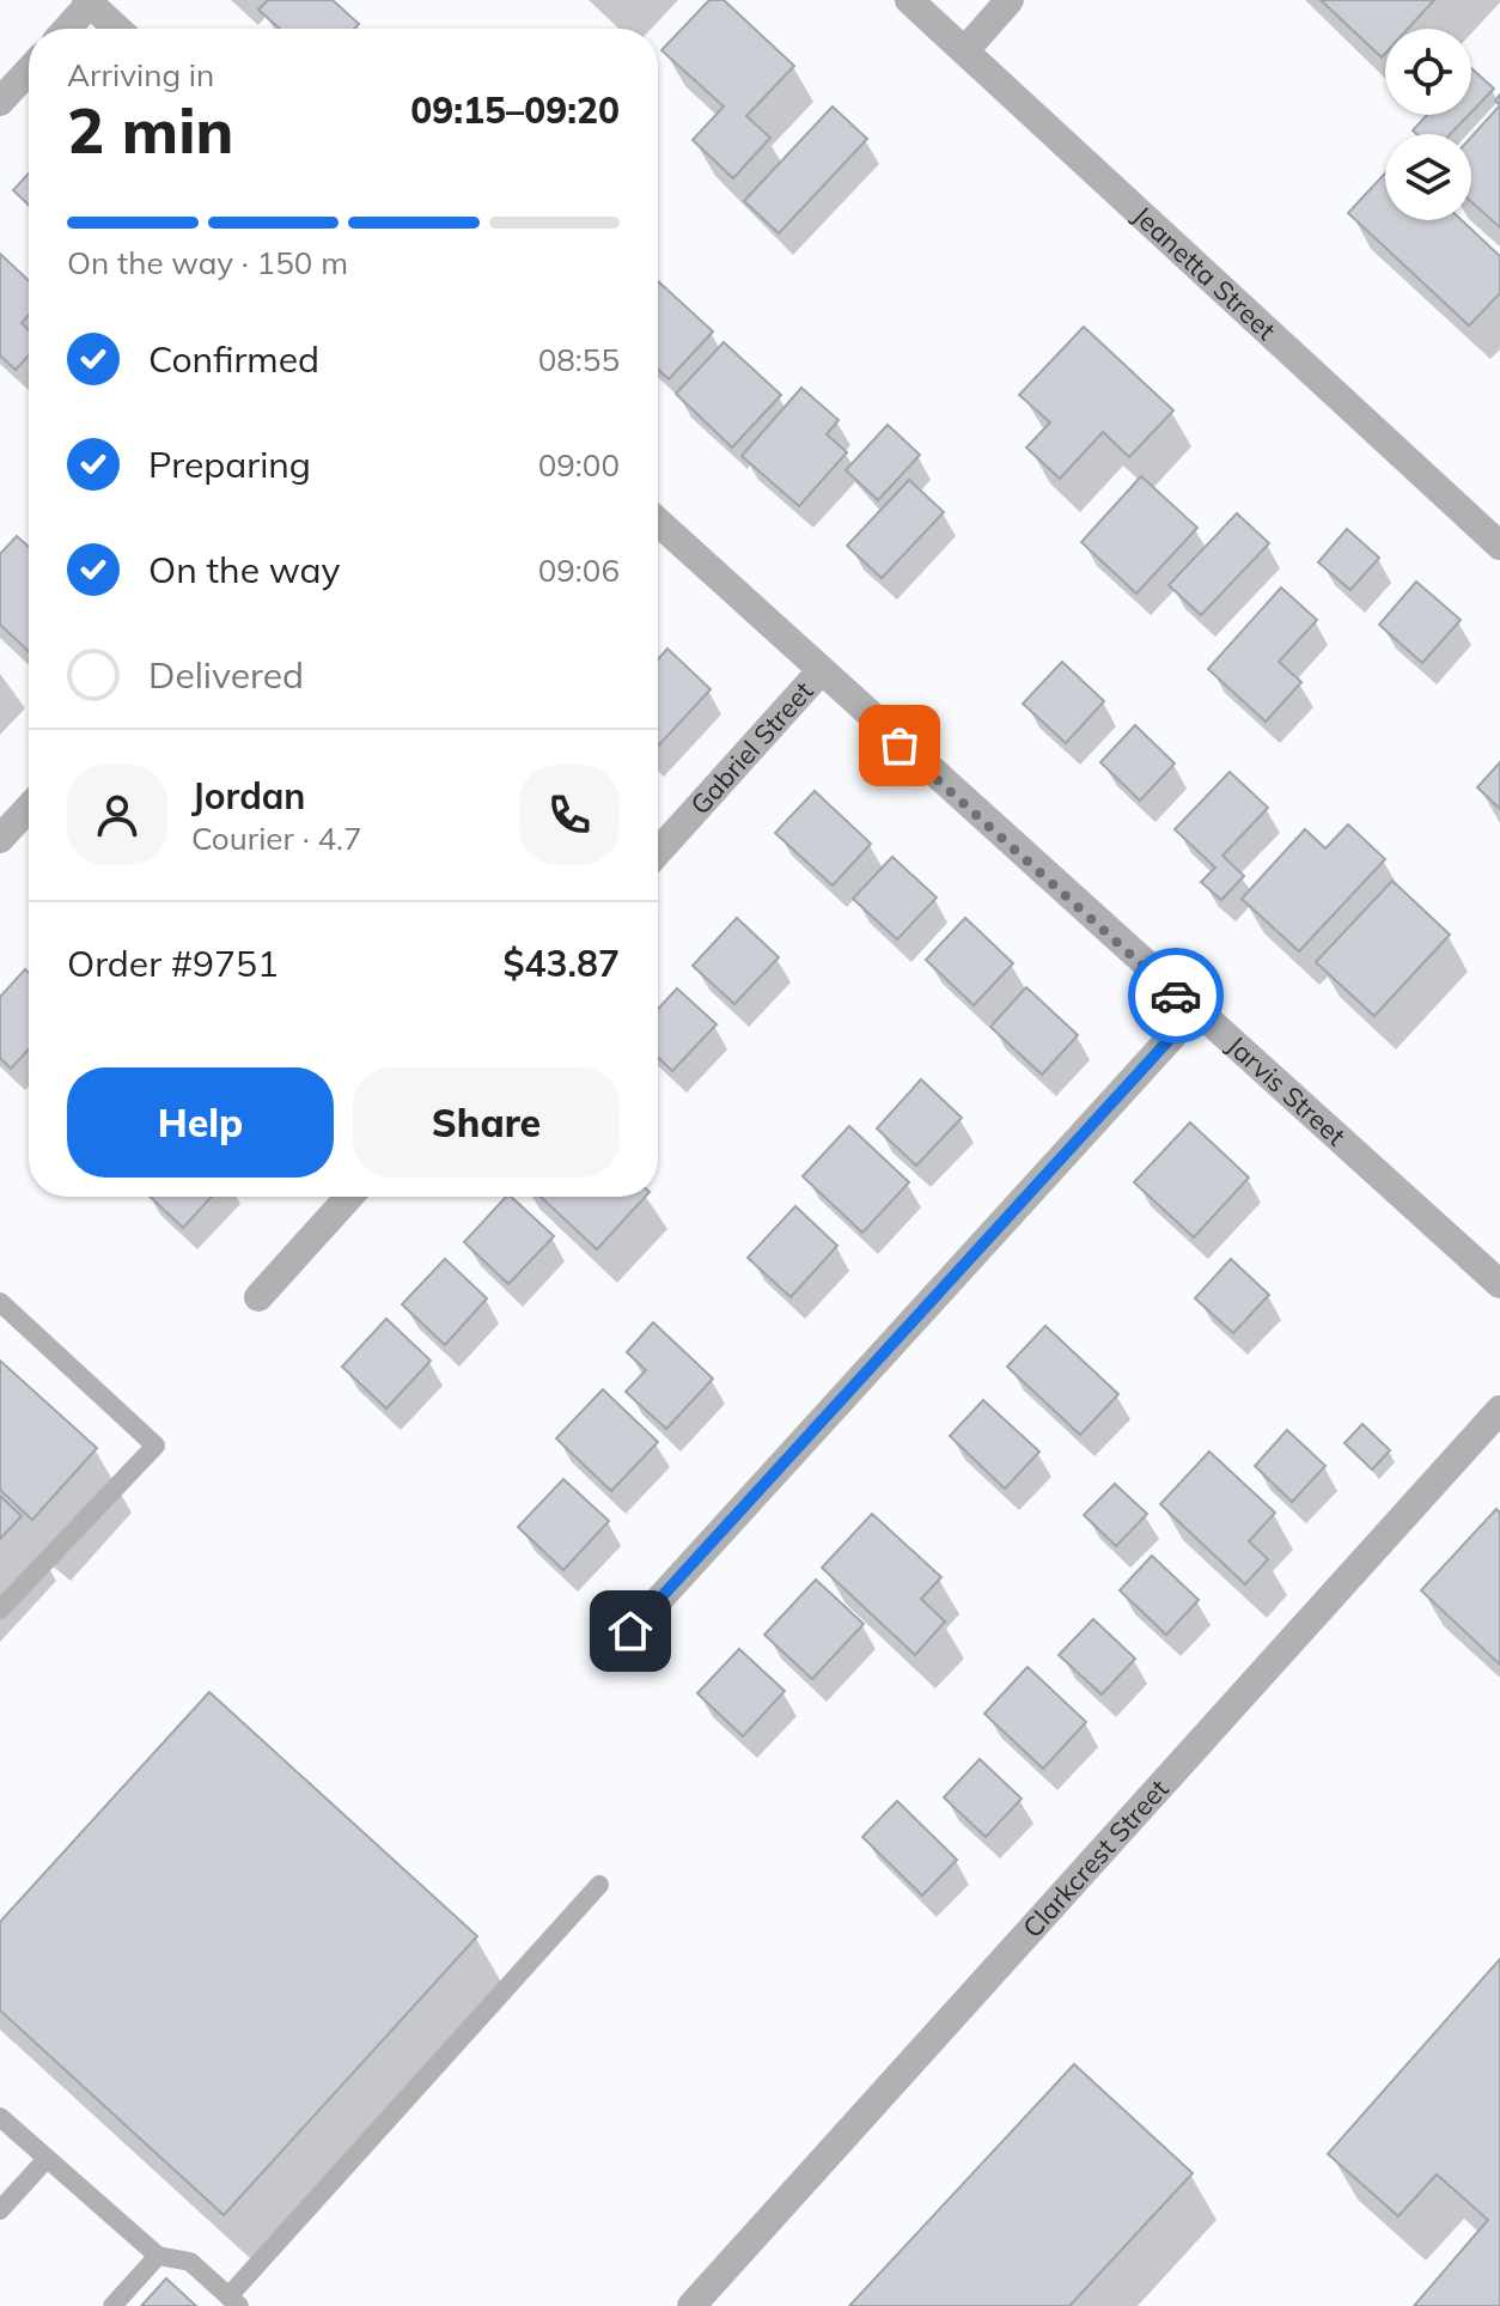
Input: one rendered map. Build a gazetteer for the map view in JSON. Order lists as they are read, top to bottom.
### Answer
{
  "streets": {
    "street": [
      "Jeanetta Street",
      "Gabriel Street",
      "Jarvis Street",
      "Clarkcrest Street"
    ]
  },
  "crossings": [
    ["Gabriel Street", "Jarvis Street"]
  ],
  "page": {
    "heading": ["2 min", "Arriving in", "09:15–09:20"],
    "panel": [
      "Jordan",
      "Courier · 4.7",
      "Order #9751",
      "$43.87"
    ],
    "bar": "On the way · 150 m",
    "list": [
      ["Confirmed", "08:55"],
      ["Preparing", "09:00"],
      ["On the way", "09:06"],
      "Delivered"
    ],
    "buttons": ["Help", "Share"]
  }
}
